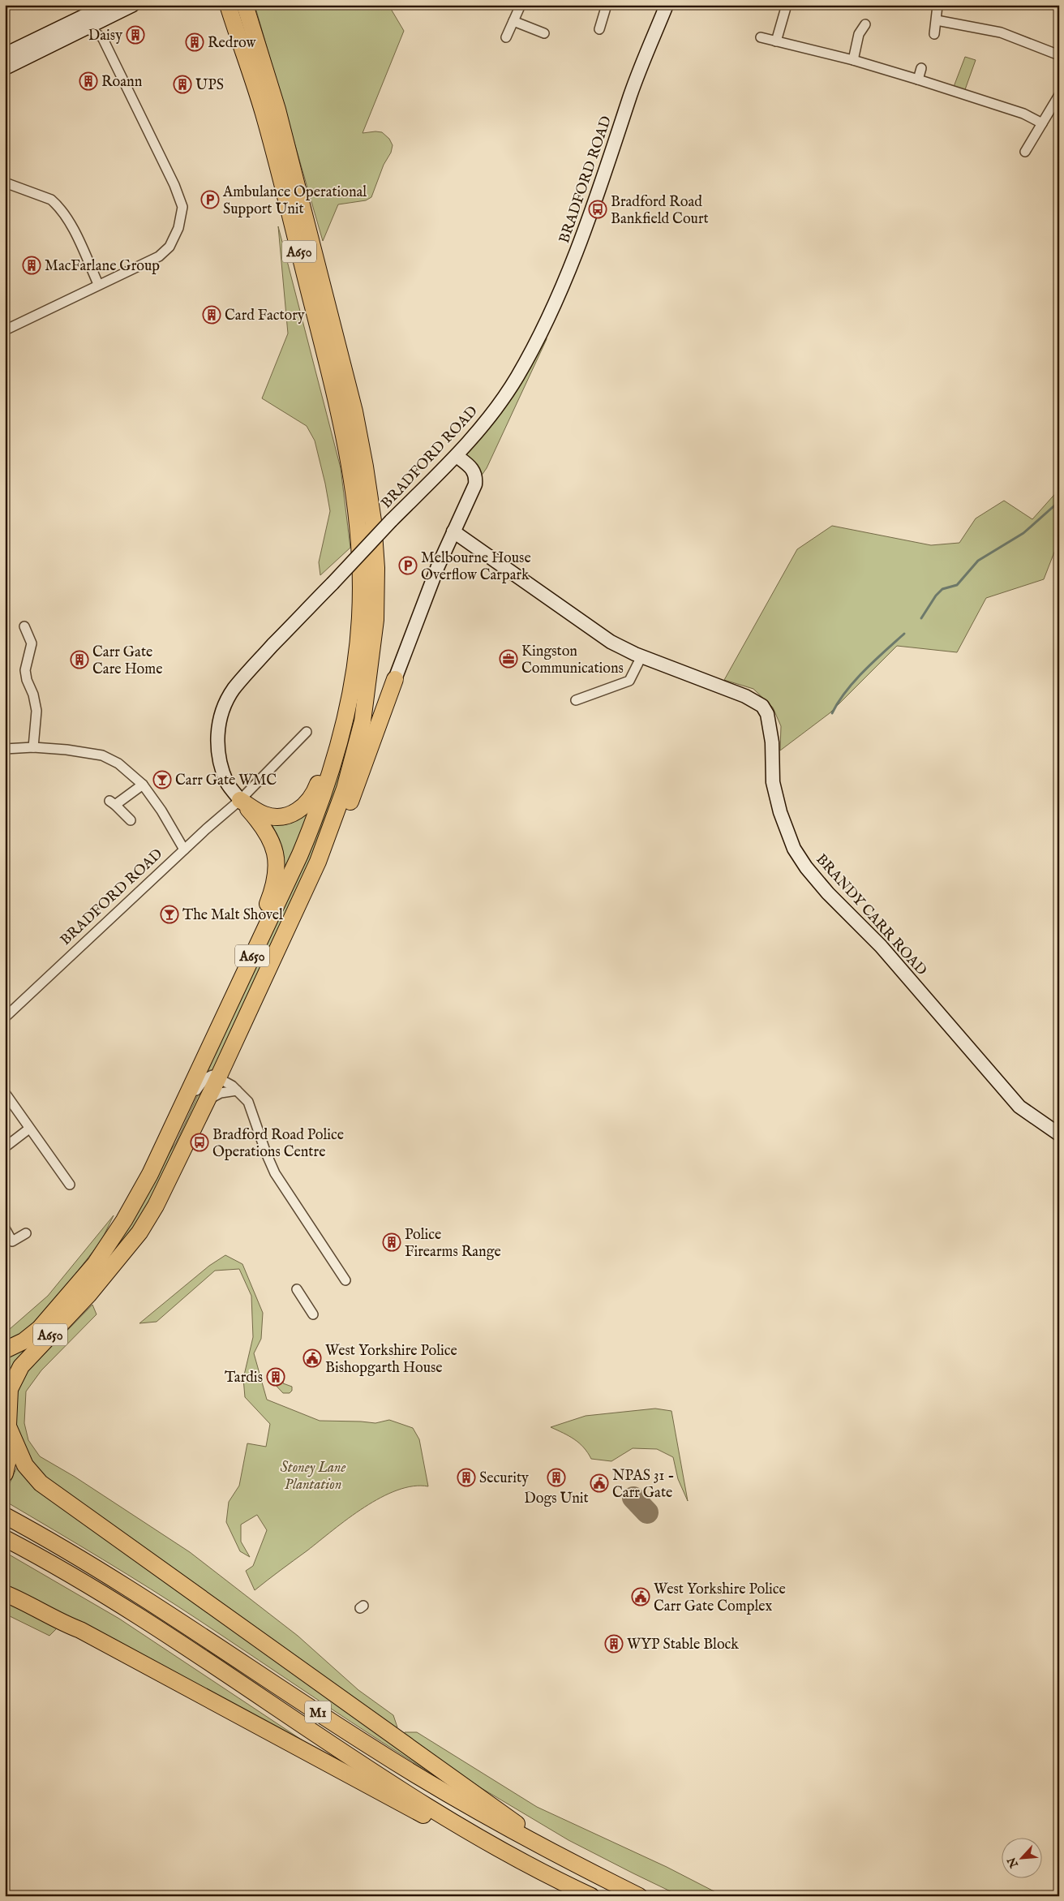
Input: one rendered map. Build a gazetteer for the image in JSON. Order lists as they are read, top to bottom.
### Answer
{
  "streets": {
    "highway": ["A650", "M1"],
    "street": ["BRADFORD ROAD", "BRANDY CARR ROAD"]
  },
  "parks": ["Stoney Lane Plantation"],
  "places": {
    "building": [
      "Daisy",
      "Redrow",
      "Roann",
      "UPS",
      "MacFarlane Group",
      "Card Factory",
      "Carr Gate Care Home",
      "Police Firearms Range",
      "Tardis",
      "Security",
      "Dogs Unit",
      "WYP Stable Block"
    ],
    "parking": ["Ambulance Operational Support Unit", "Melbourne House Overflow Carpark"],
    "bus stop": ["Bradford Road Bankfield Court", "Bradford Road Police Operations Centre"],
    "office": ["Kingston Communications"],
    "bar": ["Carr Gate WMC", "The Malt Shovel"],
    "public building": ["West Yorkshire Police Bishopgarth House", "NPAS 31 - Carr Gate", "West Yorkshire Police Carr Gate Complex"]
  },
  "north": "bottom left"
}
